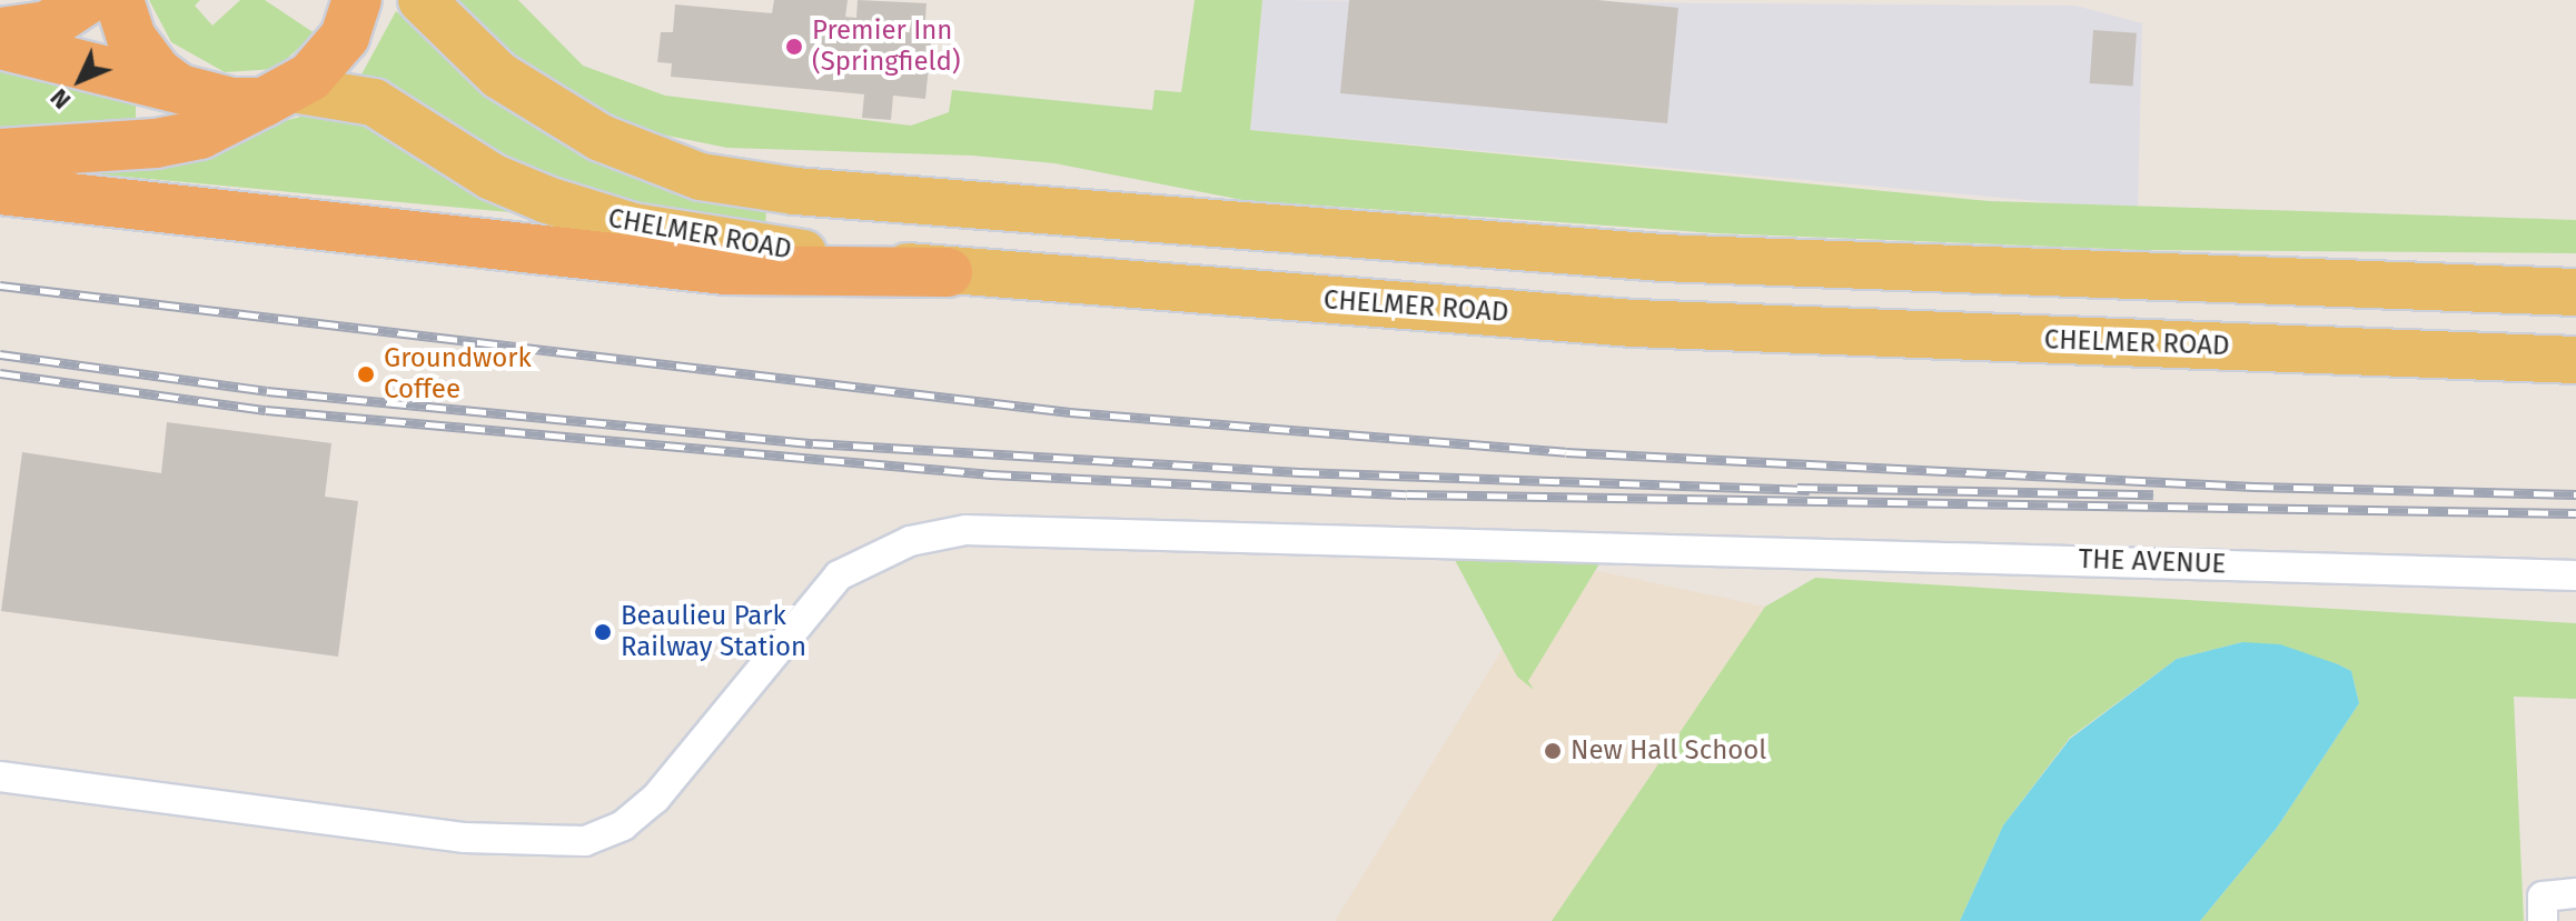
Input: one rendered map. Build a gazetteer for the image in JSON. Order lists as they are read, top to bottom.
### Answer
{
  "streets": {
    "main road": ["CHELMER ROAD"],
    "street": ["THE AVENUE"]
  },
  "places": [
    "Premier Inn (Springfield)",
    "Groundwork Coffee",
    "Beaulieu Park Railway Station",
    "New Hall School"
  ],
  "north": "bottom left"
}
